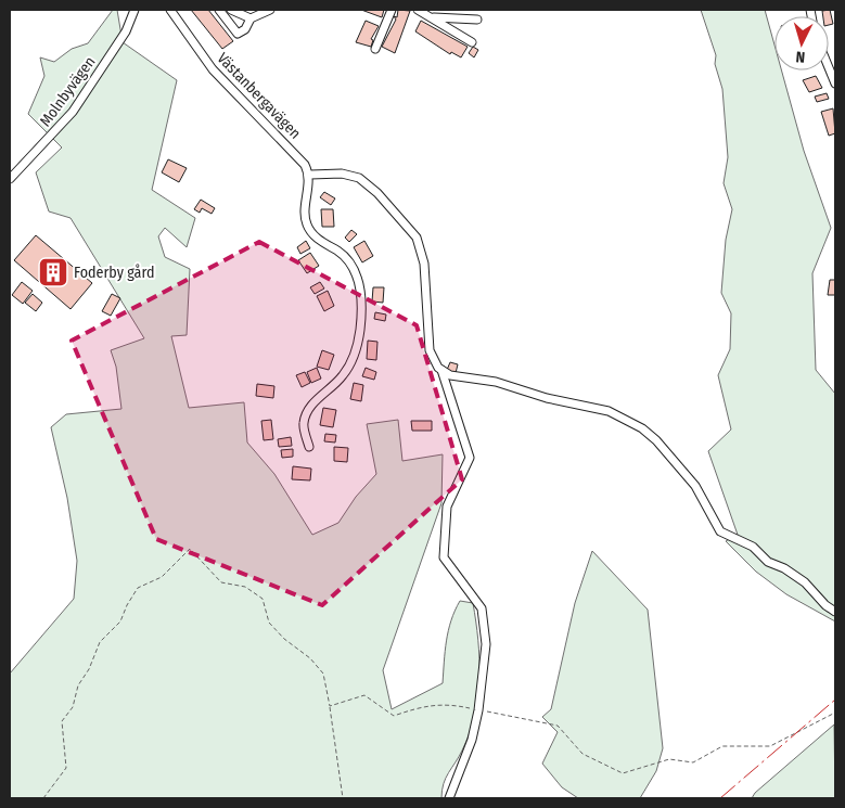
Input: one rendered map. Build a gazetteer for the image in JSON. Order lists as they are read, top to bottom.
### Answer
{
  "streets": {
    "street": ["Molnbyvägen", "Västanbergavägen"]
  },
  "places": {
    "building": ["Foderby gård"]
  },
  "north": "bottom"
}
